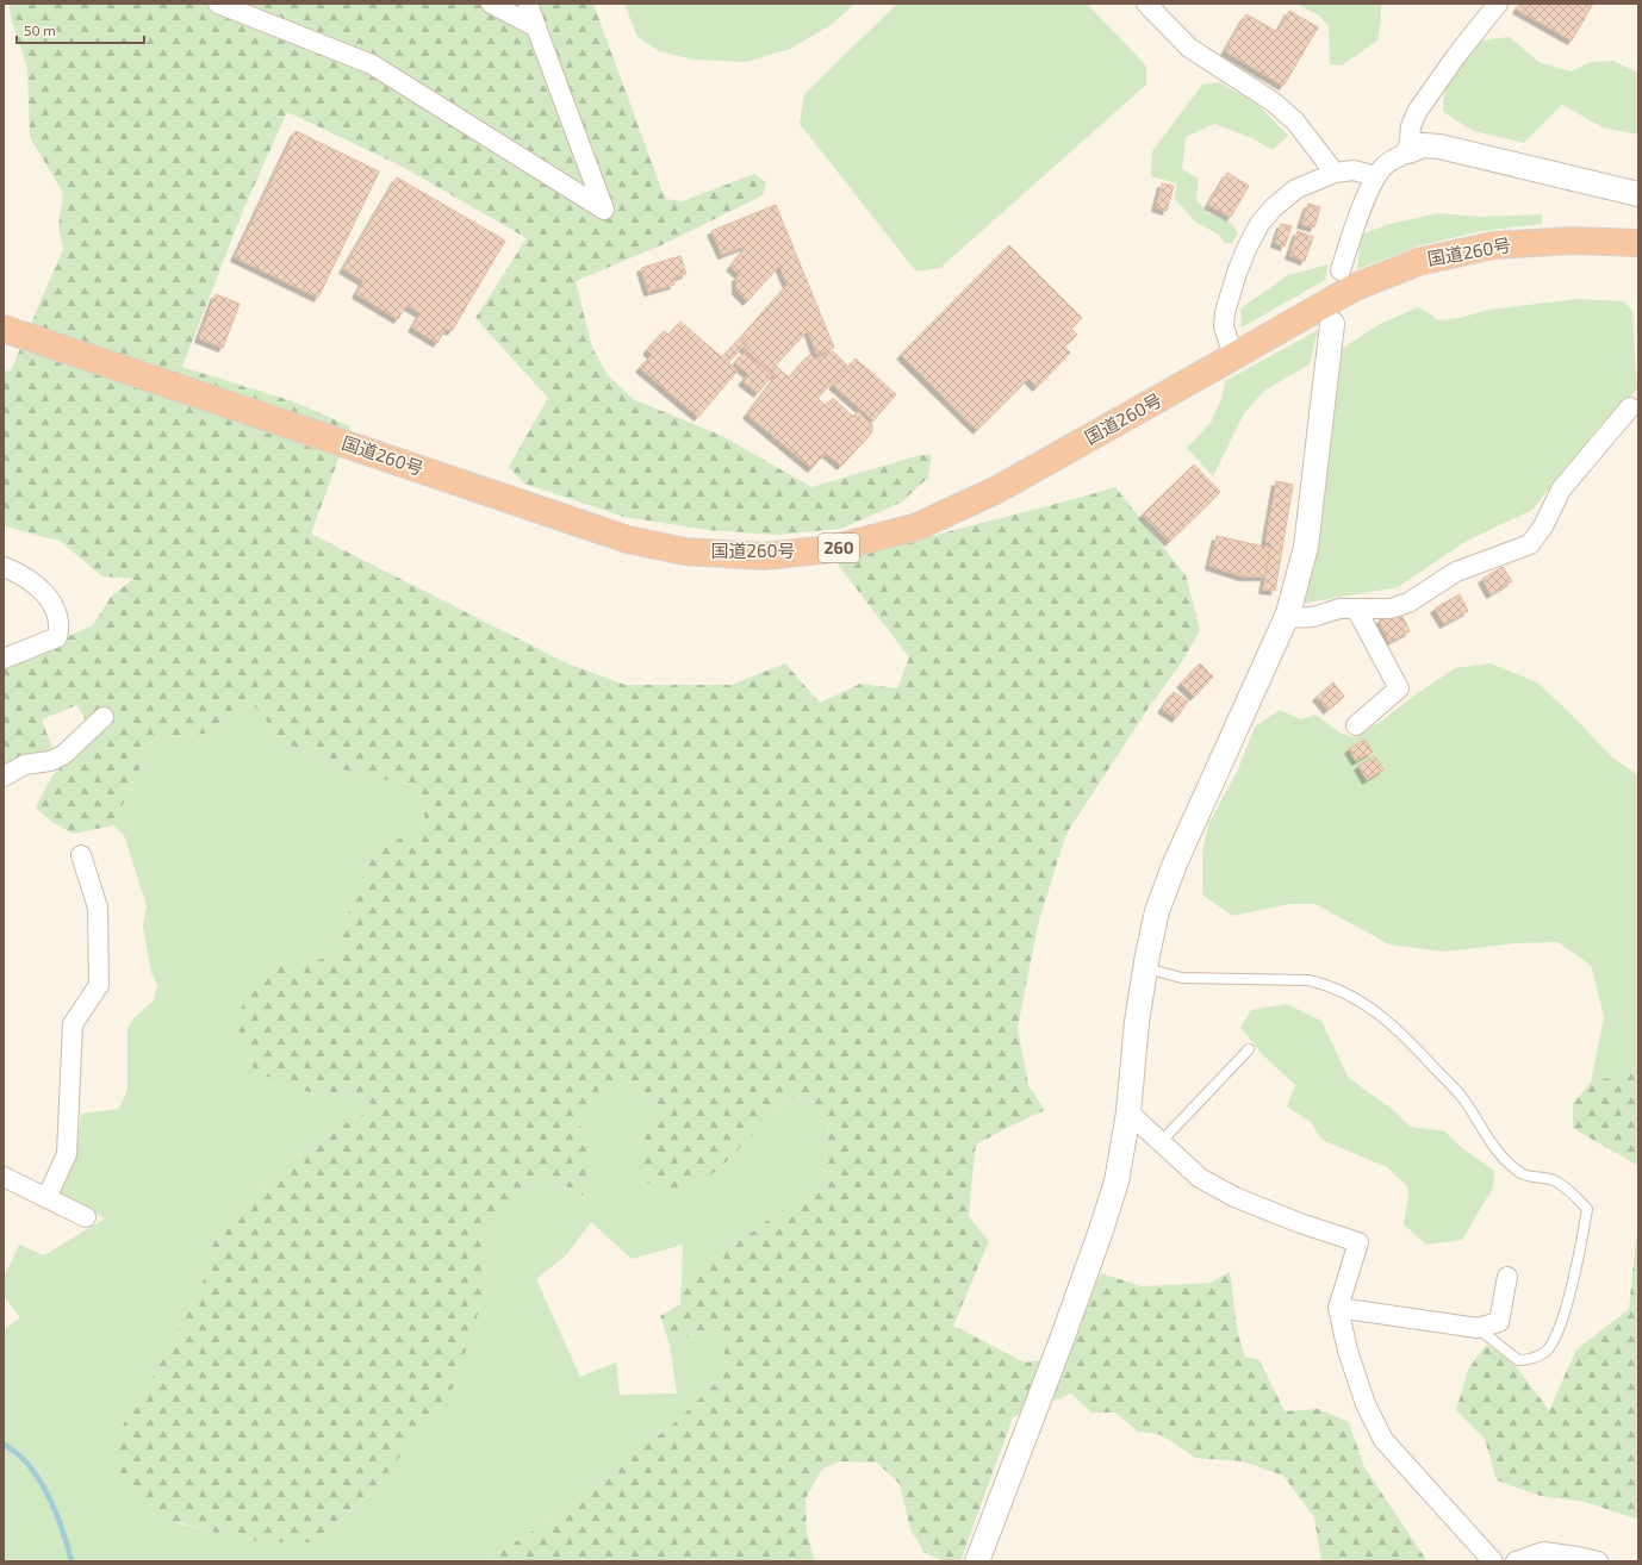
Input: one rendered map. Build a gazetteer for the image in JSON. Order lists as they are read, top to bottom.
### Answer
{
  "streets": {
    "highway": ["国道260号", "260"]
  },
  "scale_bar": "50 m"
}
